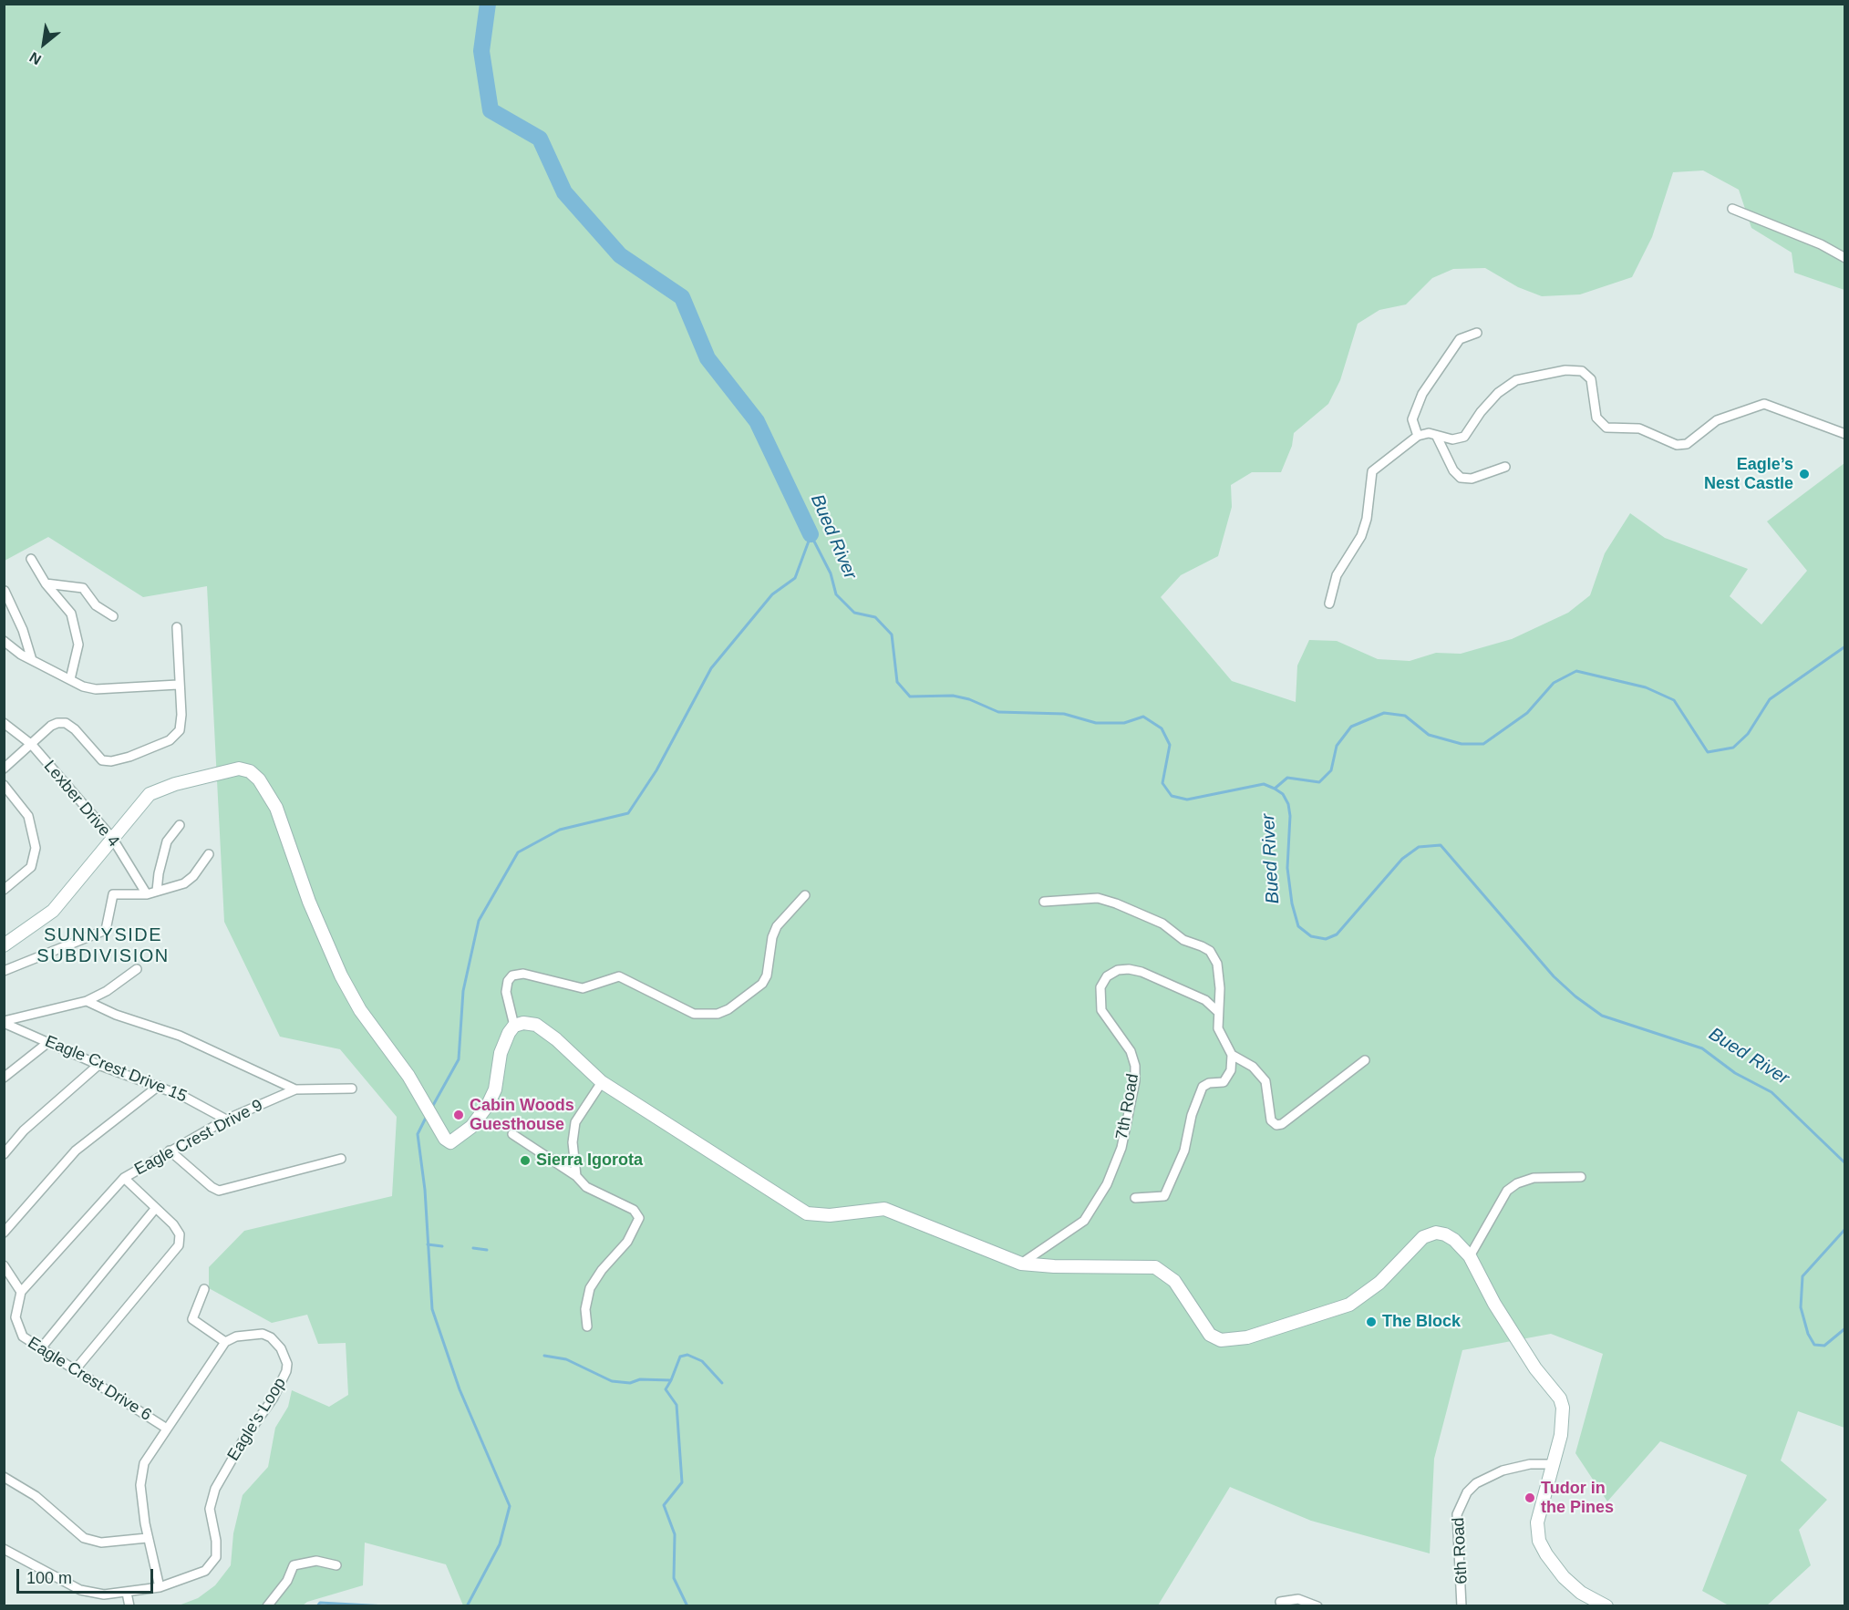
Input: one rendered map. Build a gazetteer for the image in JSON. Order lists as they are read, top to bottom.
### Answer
{
  "streets": {
    "street": [
      "Lexber Drive 4",
      "Eagle Crest Drive 15",
      "7th Road",
      "Eagle Crest Drive 9",
      "Eagle Crest Drive 6",
      "Eagle's Loop",
      "6th Road"
    ]
  },
  "crossings": [
    ["Eagle Crest Drive 15", "Eagle Crest Drive 9"],
    ["Eagle Crest Drive 9", "Eagle Crest Drive 6"]
  ],
  "districts": ["SUNNYSIDE SUBDIVISION"],
  "water": ["Bued River"],
  "places": [
    "Eagle’s Nest Castle",
    "Cabin Woods Guesthouse",
    "Sierra Igorota",
    "The Block",
    "Tudor in the Pines"
  ],
  "scale_bar": "100 m",
  "north": "bottom left"
}
